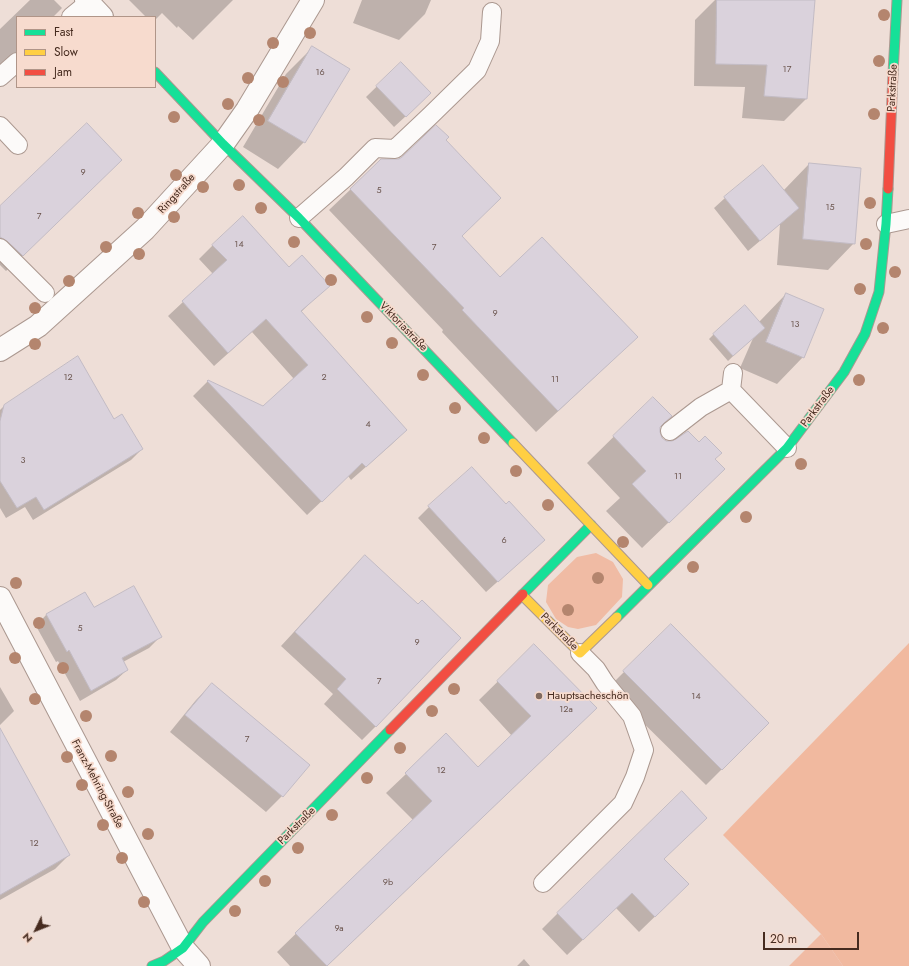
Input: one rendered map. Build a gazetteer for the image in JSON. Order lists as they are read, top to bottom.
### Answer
{
  "streets": {
    "street": [
      "Parkstraße",
      "Ringstraße",
      "Viktoriastraße",
      "Franz-Mehring-Straße"
    ]
  },
  "crossings": [
    ["Parkstraße", "Viktoriastraße"],
    ["Parkstraße", "Franz-Mehring-Straße"],
    ["Ringstraße", "Viktoriastraße"]
  ],
  "places": ["Hauptsacheschön"],
  "house_numbers": [
    "17",
    "16",
    "9",
    "5",
    "15",
    "7",
    "14",
    "7",
    "9",
    "13",
    "12",
    "2",
    "11",
    "4",
    "3",
    "11",
    "6",
    "5",
    "9",
    "7",
    "14",
    "12a",
    "7",
    "12",
    "12",
    "9b",
    "9a"
  ],
  "legend": ["Fast", "Slow", "Jam"],
  "scale_bar": "20 m",
  "north": "bottom left"
}
